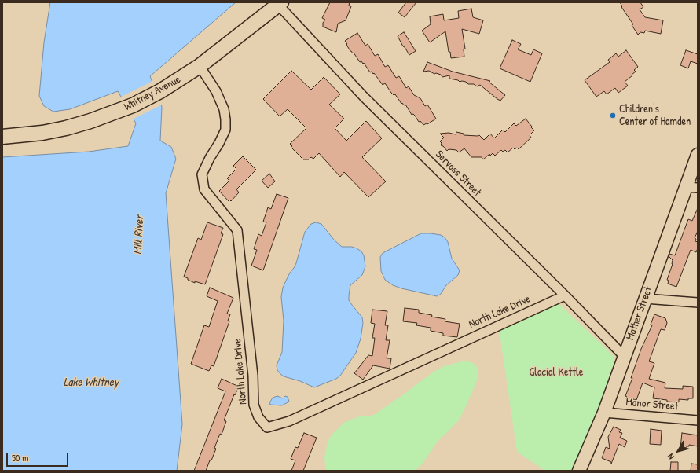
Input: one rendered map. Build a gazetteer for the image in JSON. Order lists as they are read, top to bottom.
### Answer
{
  "streets": {
    "main road": ["Whitney Avenue"],
    "street": [
      "Servoss Street",
      "North Lake Drive",
      "Mather Street",
      "Manor Street"
    ]
  },
  "crossings": [
    ["Whitney Avenue", "Servoss Street"],
    ["Whitney Avenue", "North Lake Drive"],
    ["Servoss Street", "North Lake Drive"],
    ["Servoss Street", "Mather Street"],
    ["Mather Street", "Manor Street"]
  ],
  "water": ["Mill River", "Lake Whitney"],
  "parks": ["Glacial Kettle"],
  "places": ["Children's Center of Hamden"],
  "scale_bar": "50 m",
  "north": "bottom left"
}
